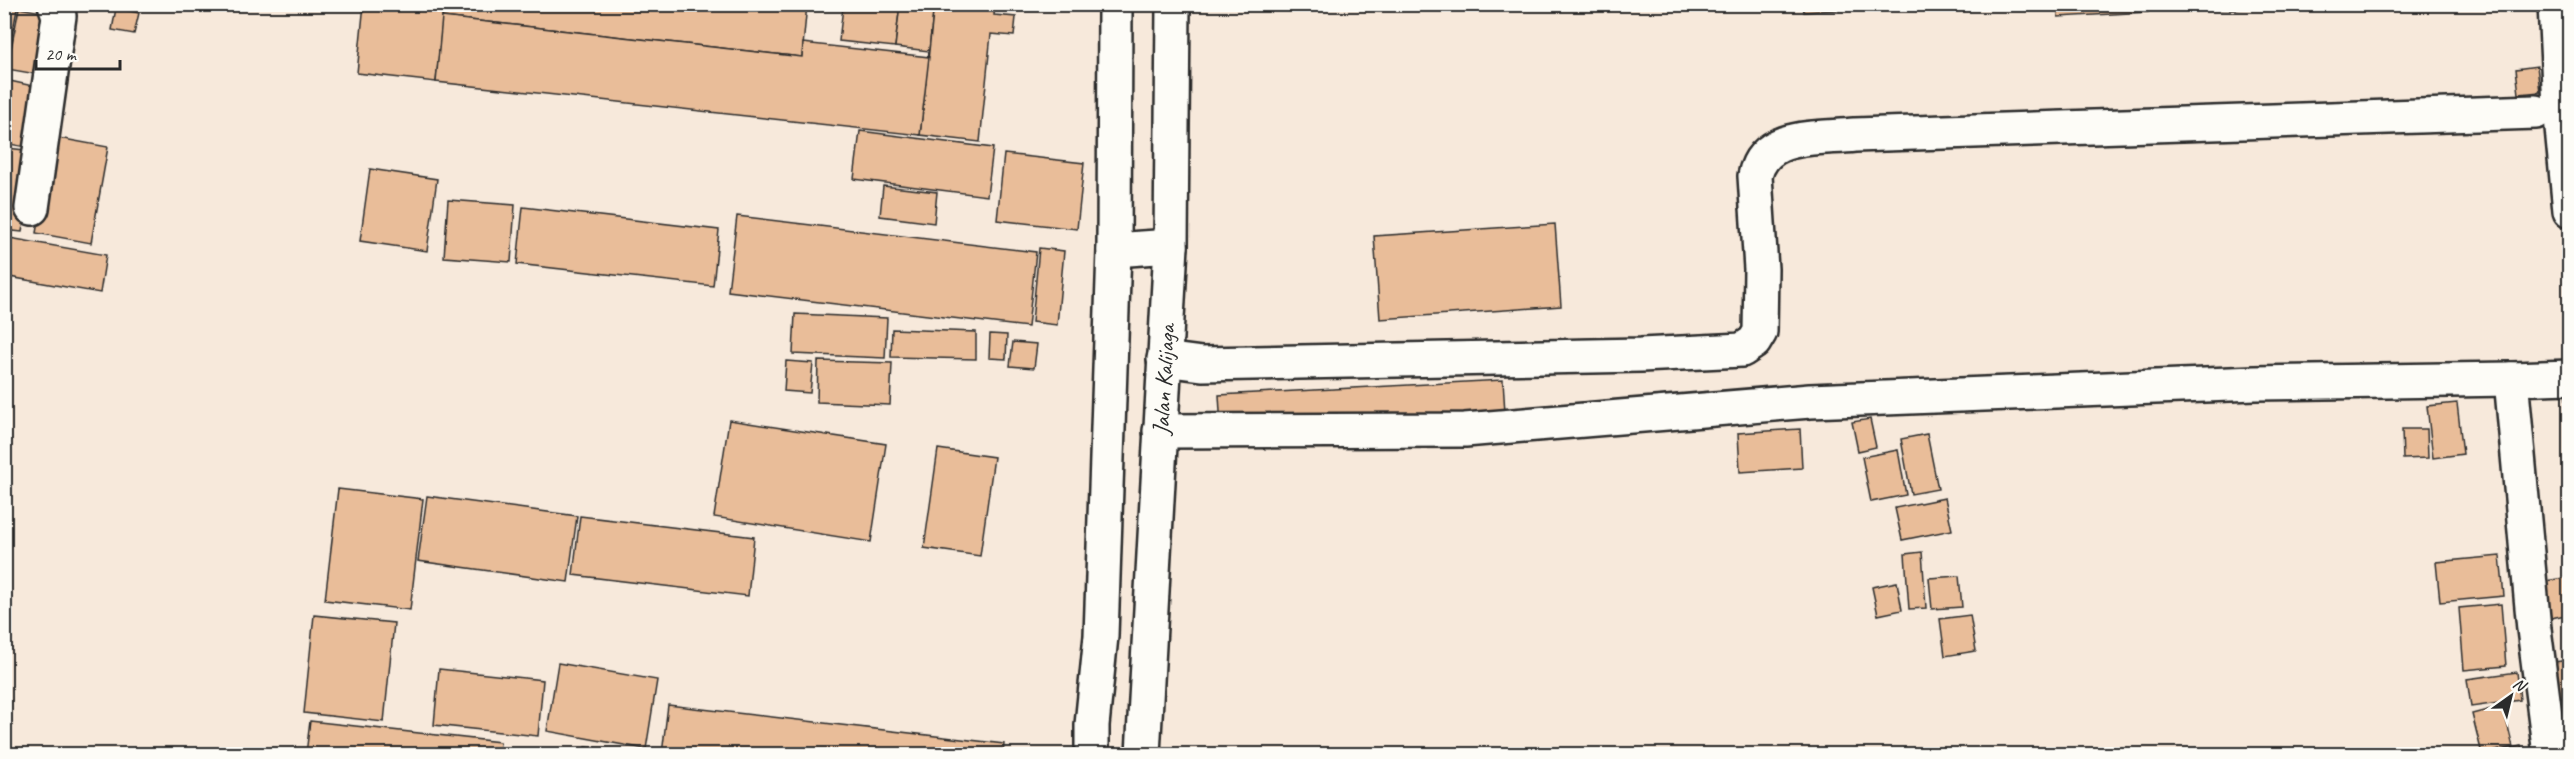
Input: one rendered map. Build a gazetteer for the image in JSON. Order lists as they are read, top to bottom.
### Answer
{
  "streets": {
    "main road": ["Jalan Kalijaga"]
  },
  "scale_bar": "20 m",
  "north": "top right"
}
